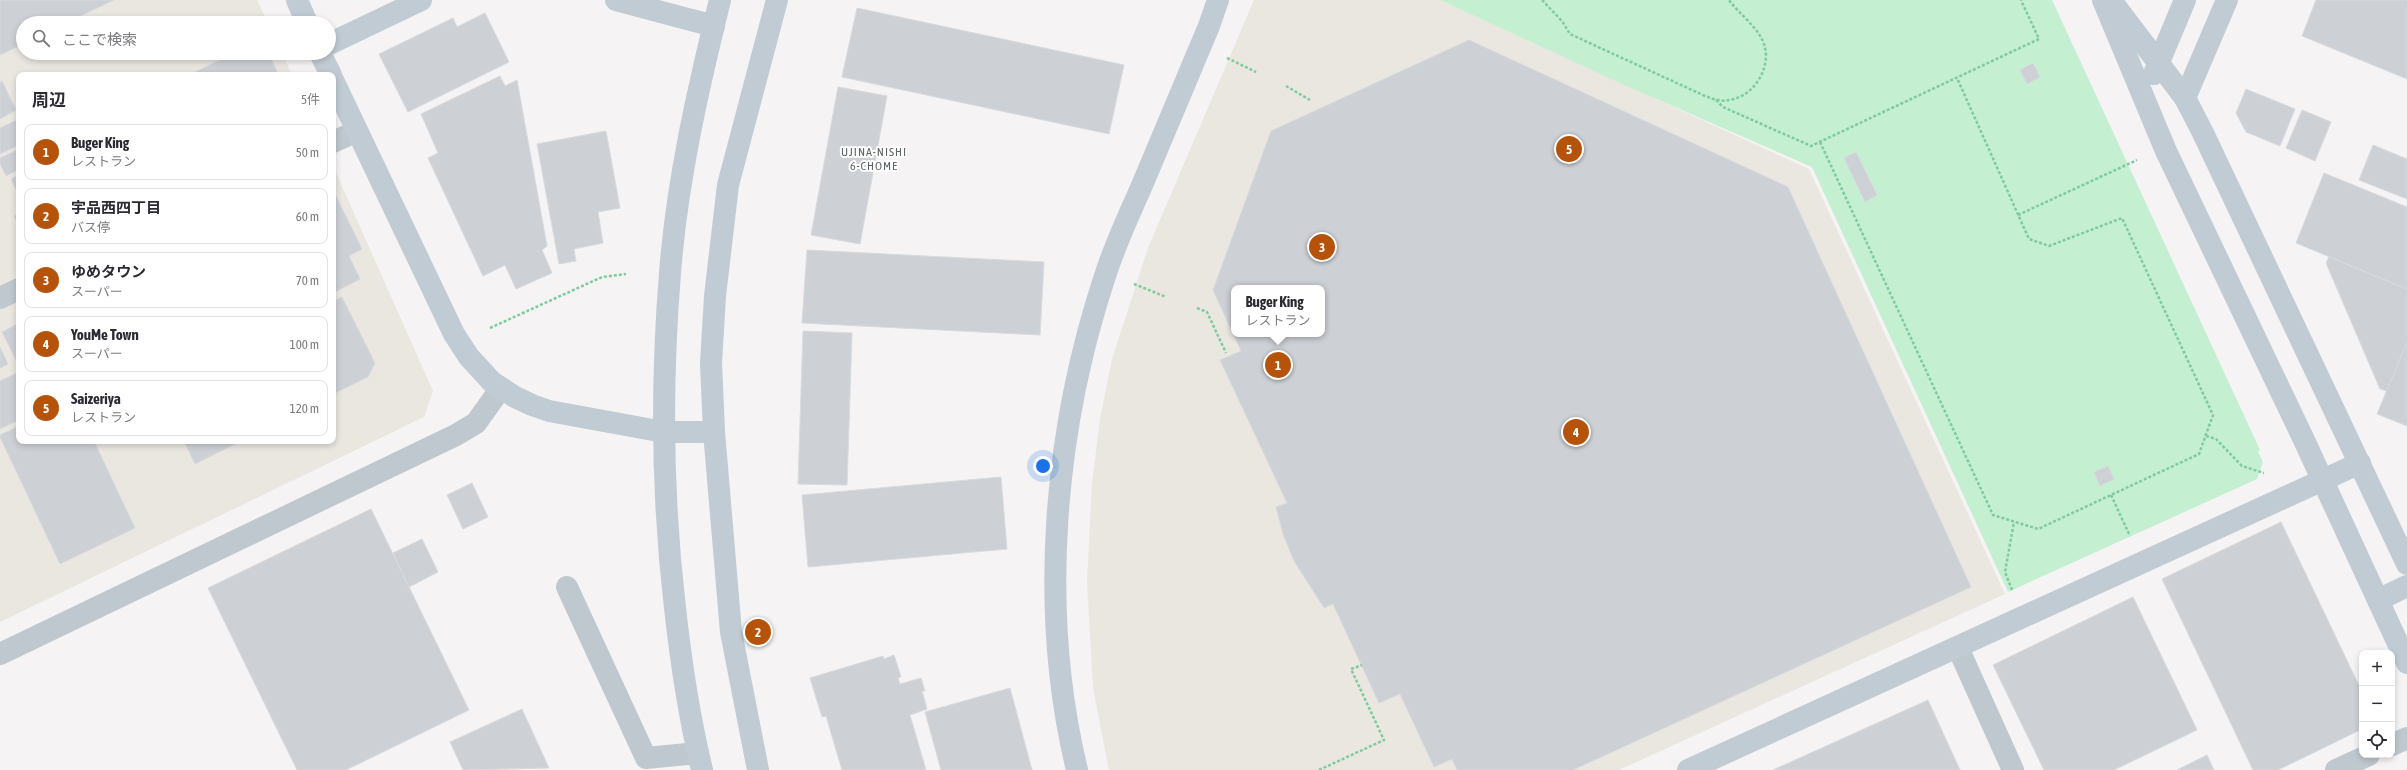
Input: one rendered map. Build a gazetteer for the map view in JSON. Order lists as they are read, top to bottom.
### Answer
{
  "districts": ["UJINA-NISHI 6-CHOME"],
  "page": {
    "search": "ここで検索",
    "heading": ["周辺", "5件"],
    "list": [
      {
        "mark": "1",
        "name": "Buger King",
        "note": "レストラン",
        "value": "50 m"
      },
      {
        "mark": "2",
        "name": "宇品西四丁目",
        "note": "バス停",
        "value": "60 m"
      },
      {
        "mark": "3",
        "name": "ゆめタウン",
        "note": "スーパー",
        "value": "70 m"
      },
      {
        "mark": "4",
        "name": "YouMe Town",
        "note": "スーパー",
        "value": "100 m"
      },
      {
        "mark": "5",
        "name": "Saizeriya",
        "note": "レストラン",
        "value": "120 m"
      }
    ],
    "pins": [
      "5",
      "3",
      "1",
      "4",
      "2"
    ],
    "popup": ["Buger King", "レストラン"],
    "map_buttons": ["+", "−"]
  }
}
